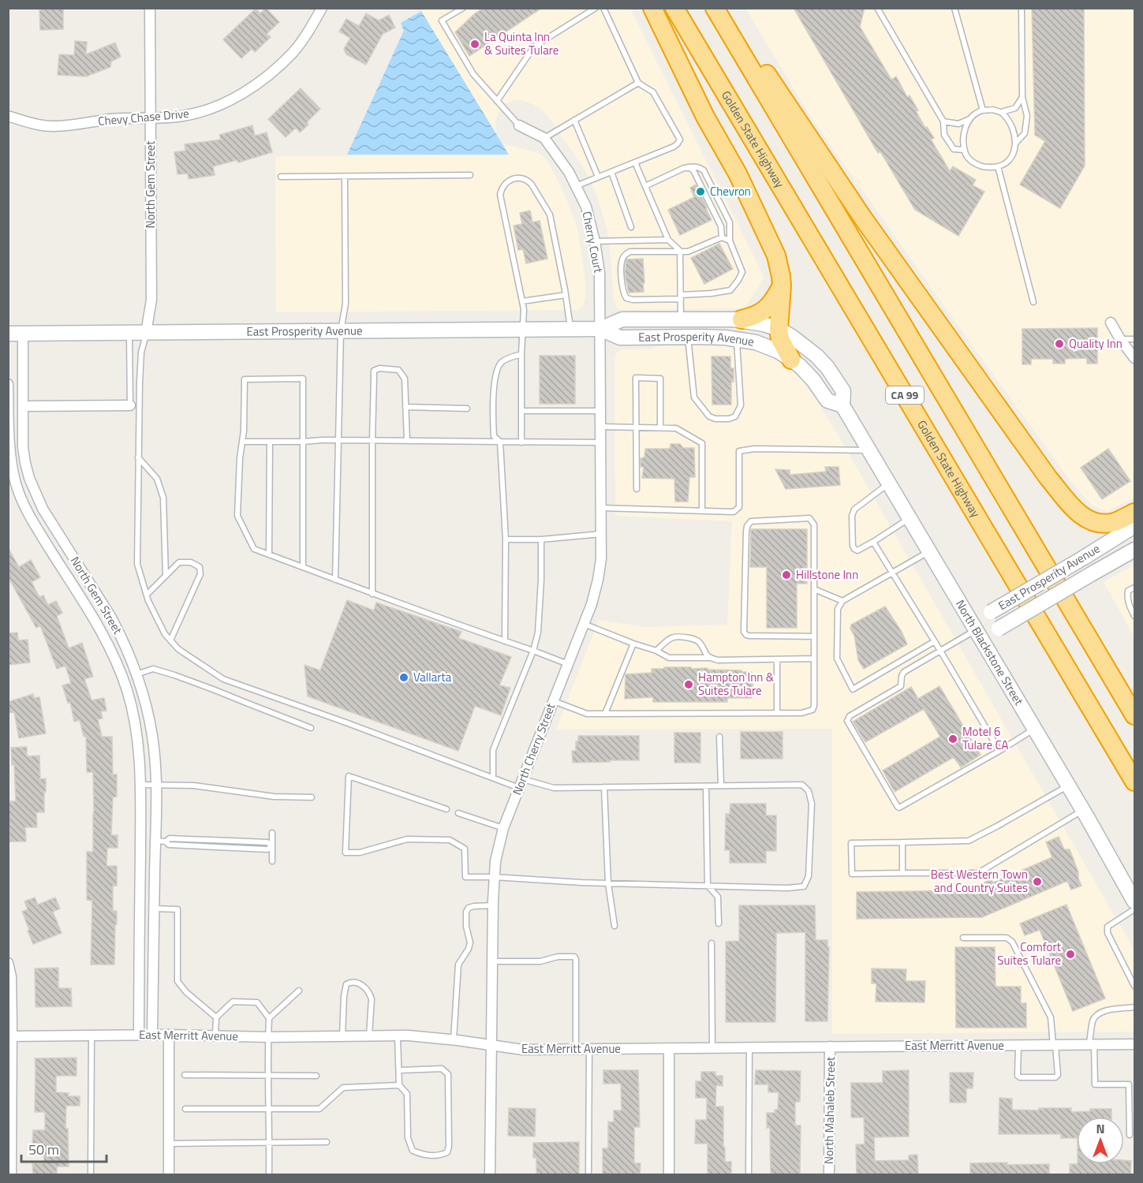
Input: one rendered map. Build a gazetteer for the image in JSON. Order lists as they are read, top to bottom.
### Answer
{
  "streets": {
    "highway": ["Golden State Highway", "CA 99"],
    "main road": ["East Prosperity Avenue", "North Blackstone Street"],
    "street": [
      "Chevy Chase Drive",
      "North Gem Street",
      "Cherry Court",
      "North Cherry Street",
      "East Merritt Avenue",
      "North Mahaleb Street"
    ]
  },
  "crossings": [
    ["Chevy Chase Drive", "North Gem Street"],
    ["North Gem Street", "East Prosperity Avenue"],
    ["North Gem Street", "East Merritt Avenue"],
    ["Cherry Court", "East Prosperity Avenue"],
    ["Cherry Court", "North Cherry Street"],
    ["East Prosperity Avenue", "North Blackstone Street"],
    ["East Prosperity Avenue", "North Cherry Street"],
    ["North Cherry Street", "East Merritt Avenue"],
    ["East Merritt Avenue", "North Mahaleb Street"]
  ],
  "places": [
    "La Quinta Inn & Suites Tulare",
    "Chevron",
    "Quality Inn",
    "Hillstone Inn",
    "Vallarta",
    "Hampton Inn & Suites Tulare",
    "Motel 6 Tulare CA",
    "Best Western Town and Country Suites",
    "Comfort Suites Tulare"
  ],
  "scale_bar": "50 m",
  "north": "top"
}
